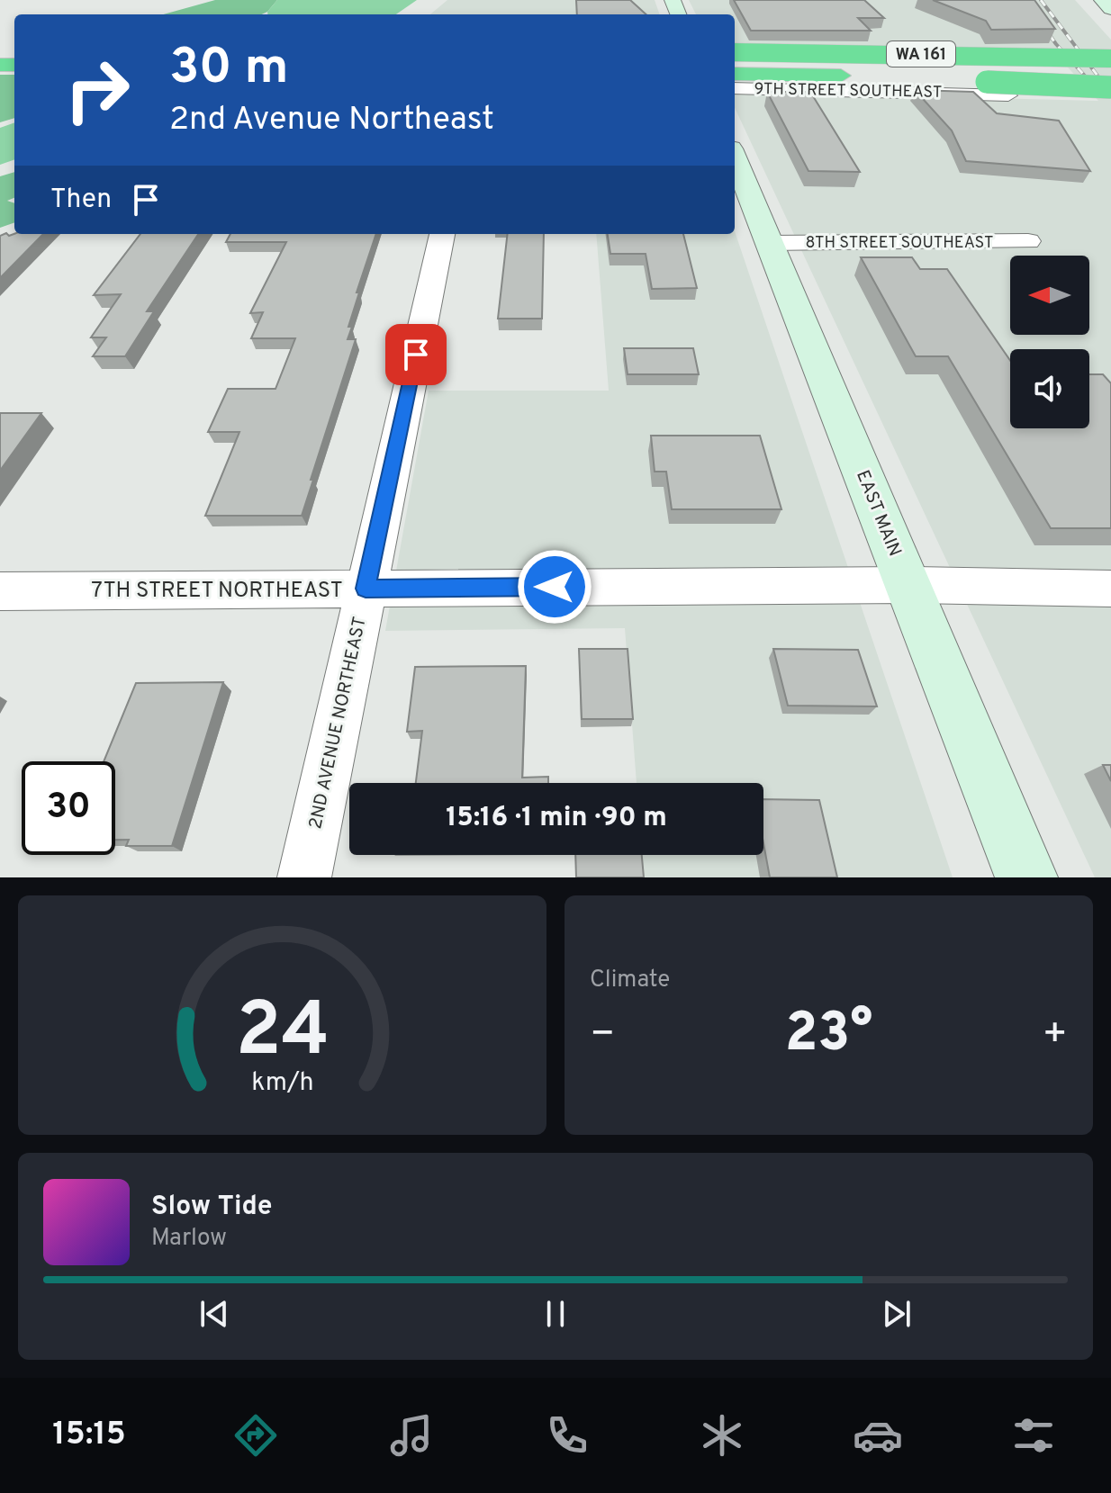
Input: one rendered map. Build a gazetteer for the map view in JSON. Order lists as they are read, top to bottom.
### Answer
{
  "streets": {
    "highway": ["WA 161"],
    "main road": ["EAST MAIN"],
    "street": [
      "9TH STREET SOUTHEAST",
      "8TH STREET SOUTHEAST",
      "7TH STREET NORTHEAST",
      "2ND AVENUE NORTHEAST"
    ]
  },
  "crossings": [
    ["8TH STREET SOUTHEAST", "EAST MAIN"],
    ["EAST MAIN", "7TH STREET NORTHEAST"],
    ["7TH STREET NORTHEAST", "2ND AVENUE NORTHEAST"]
  ],
  "north": "left",
  "page": {
    "turn": ["30 m", "2nd Avenue Northeast"],
    "then": "Then",
    "limit": "30",
    "trip": "15:16 · 1 min · 90 m",
    "tile": "Climate",
    "heat": ["−", "23°", "+"],
    "song": ["Slow Tide", "Marlow"],
    "tabs": "15:15",
    "gauge": ["24", "km/h"]
  }
}
